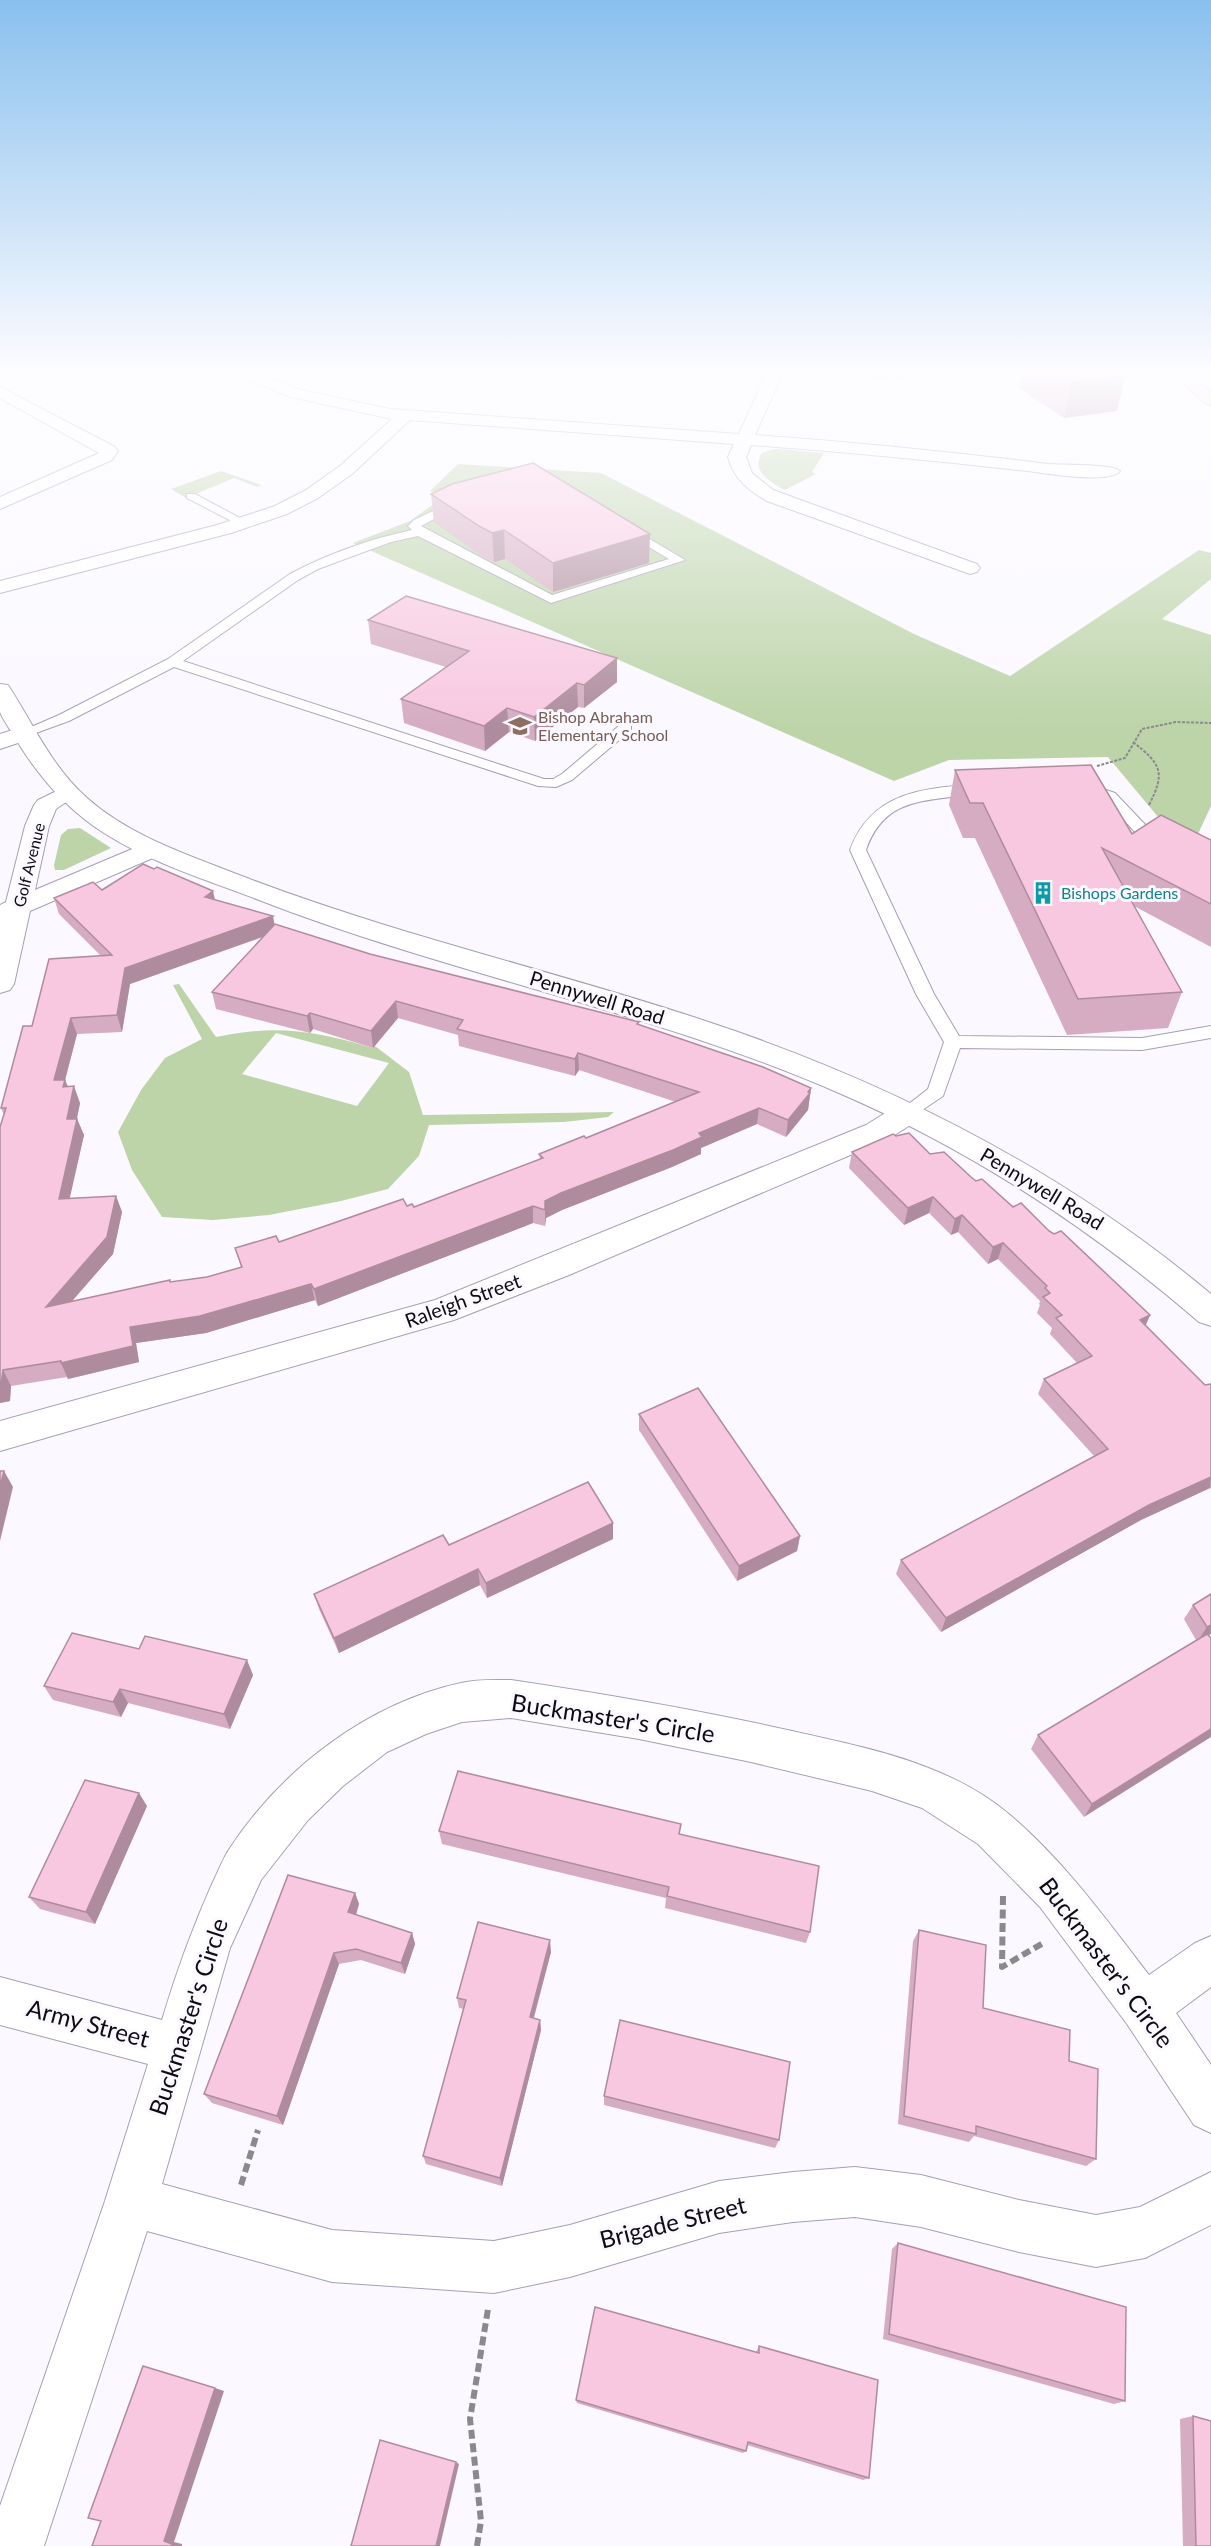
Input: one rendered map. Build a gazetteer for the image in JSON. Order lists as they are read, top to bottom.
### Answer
{
  "streets": {
    "street": [
      "Golf Avenue",
      "Pennywell Road",
      "Raleigh Street",
      "Buckmaster's Circle",
      "Army Street",
      "Brigade Street"
    ]
  },
  "crossings": [
    ["Golf Avenue", "Pennywell Road"],
    ["Pennywell Road", "Raleigh Street"],
    ["Buckmaster's Circle", "Army Street"],
    ["Buckmaster's Circle", "Brigade Street"]
  ],
  "places": {
    "school or university": ["Bishop Abraham Elementary School"],
    "building": ["Bishops Gardens"]
  }
}
